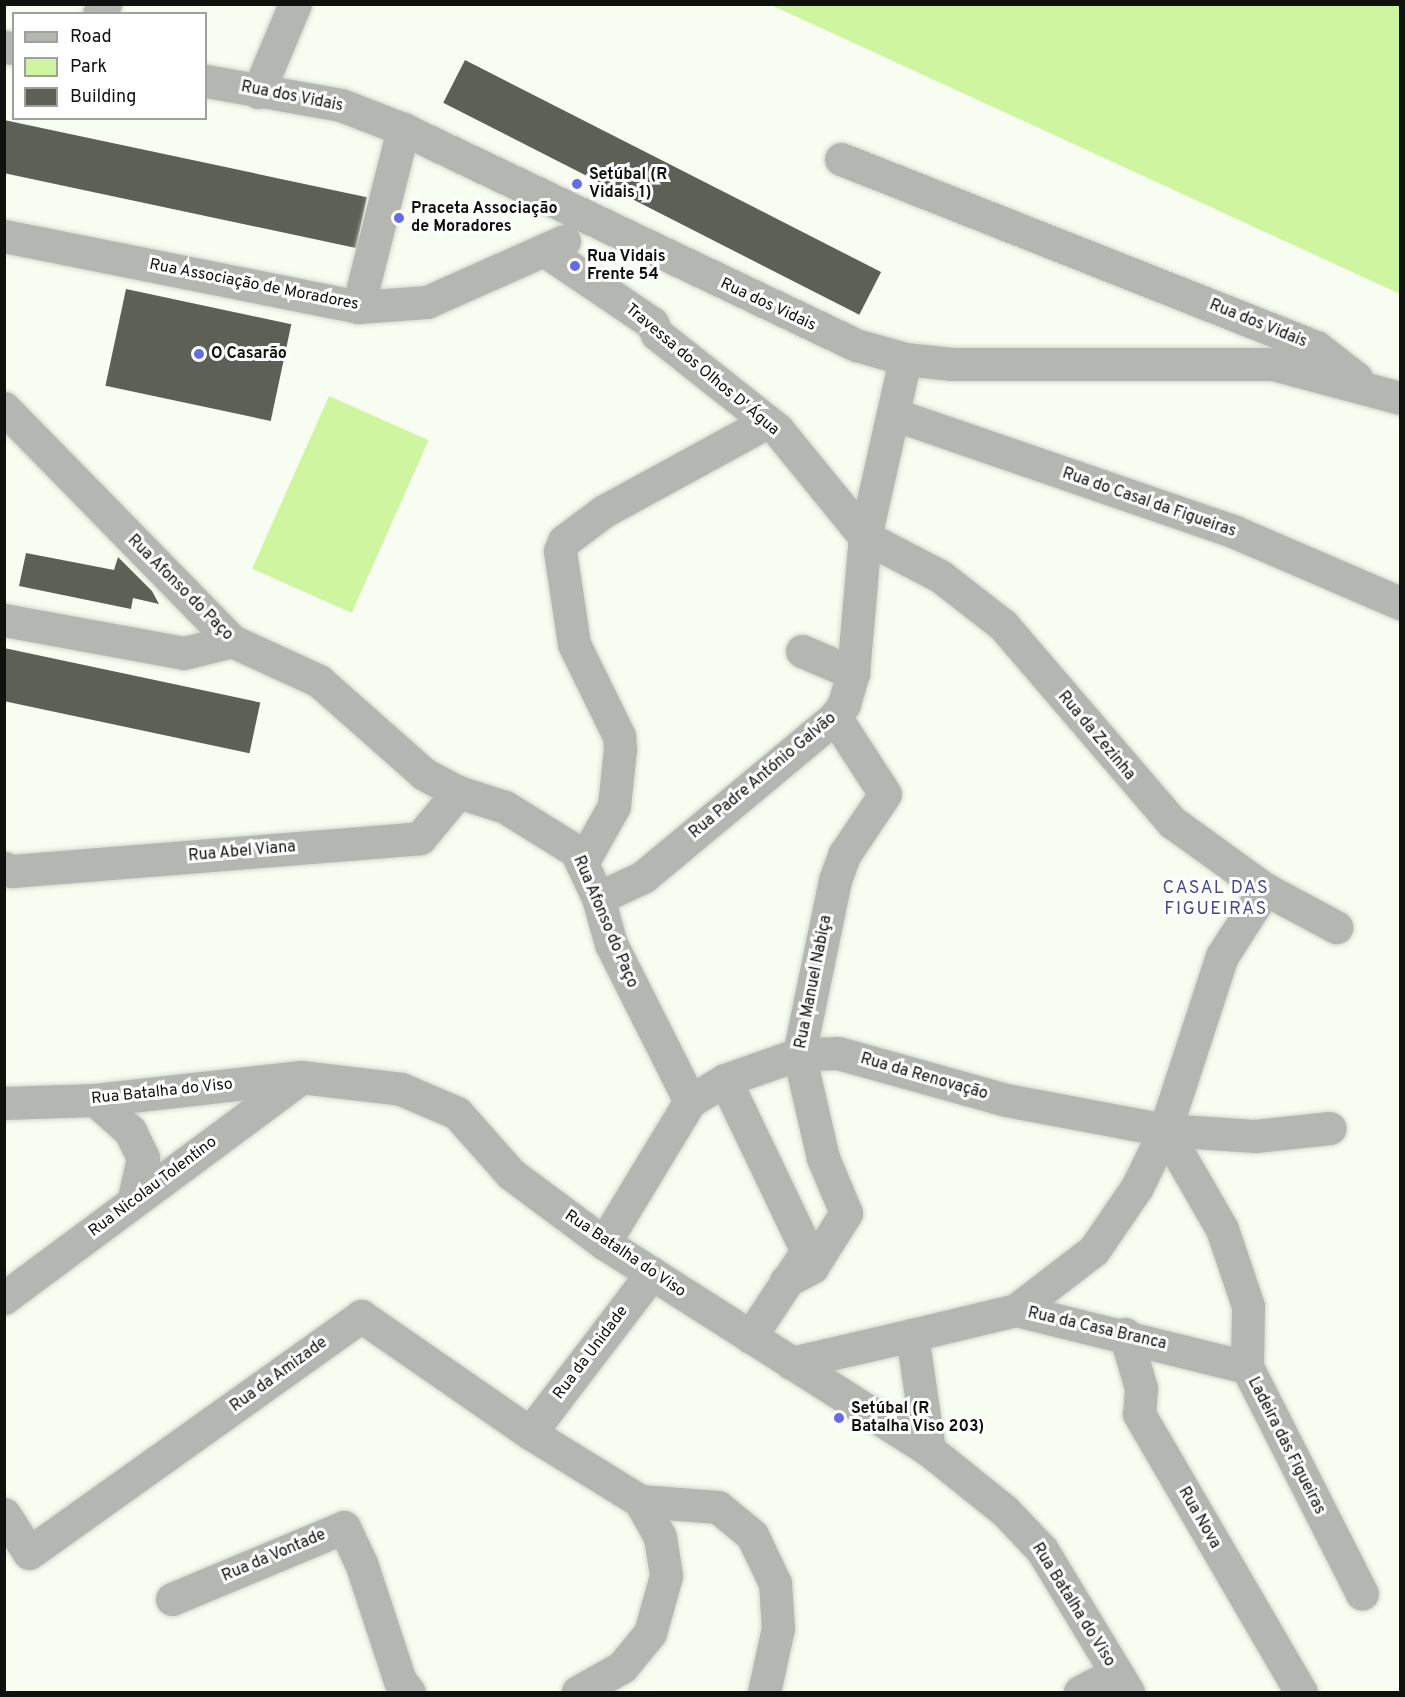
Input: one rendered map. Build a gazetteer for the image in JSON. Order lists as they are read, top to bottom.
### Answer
{
  "streets": {
    "street": [
      "Rua dos Vidais",
      "Rua Associação de Moradores",
      "Travessa dos Olhos D' Água",
      "Rua do Casal da Figueiras",
      "Rua Afonso do Paço",
      "Rua da Zezinha",
      "Rua Padre António Galvão",
      "Rua Abel Viana",
      "Rua Manuel Nabiça",
      "Rua da Renovação",
      "Rua Batalha do Viso",
      "Rua Nicolau Tolentino",
      "Rua da Casa Branca",
      "Rua da Unidade",
      "Rua da Amizade",
      "Ladeira das Figueiras",
      "Rua Nova",
      "Rua da Vontade"
    ]
  },
  "crossings": [
    ["Rua dos Vidais", "Rua Associação de Moradores"],
    ["Rua dos Vidais", "Rua Padre António Galvão"],
    ["Rua Associação de Moradores", "Travessa dos Olhos D' Água"],
    ["Travessa dos Olhos D' Água", "Rua da Zezinha"],
    ["Travessa dos Olhos D' Água", "Rua Padre António Galvão"],
    ["Rua do Casal da Figueiras", "Rua Padre António Galvão"],
    ["Rua Afonso do Paço", "Rua Padre António Galvão"],
    ["Rua Afonso do Paço", "Rua Abel Viana"],
    ["Rua Afonso do Paço", "Rua da Renovação"],
    ["Rua da Zezinha", "Rua Padre António Galvão"],
    ["Rua Padre António Galvão", "Rua Manuel Nabiça"],
    ["Rua Manuel Nabiça", "Rua da Renovação"],
    ["Rua da Renovação", "Rua Batalha do Viso"],
    ["Rua da Renovação", "Ladeira das Figueiras"],
    ["Rua Batalha do Viso", "Rua Nicolau Tolentino"],
    ["Rua Batalha do Viso", "Rua da Casa Branca"],
    ["Rua Batalha do Viso", "Rua da Unidade"],
    ["Rua da Casa Branca", "Ladeira das Figueiras"],
    ["Rua da Casa Branca", "Rua Nova"],
    ["Rua da Unidade", "Rua da Amizade"]
  ],
  "districts": ["CASAL DAS FIGUEIRAS"],
  "places": [
    "Setúbal (R Vidais 1)",
    "Praceta Associação de Moradores",
    "Rua Vidais Frente 54",
    "O Casarão",
    "Setúbal (R Batalha Viso 203)"
  ],
  "legend": ["Road", "Park", "Building"]
}
